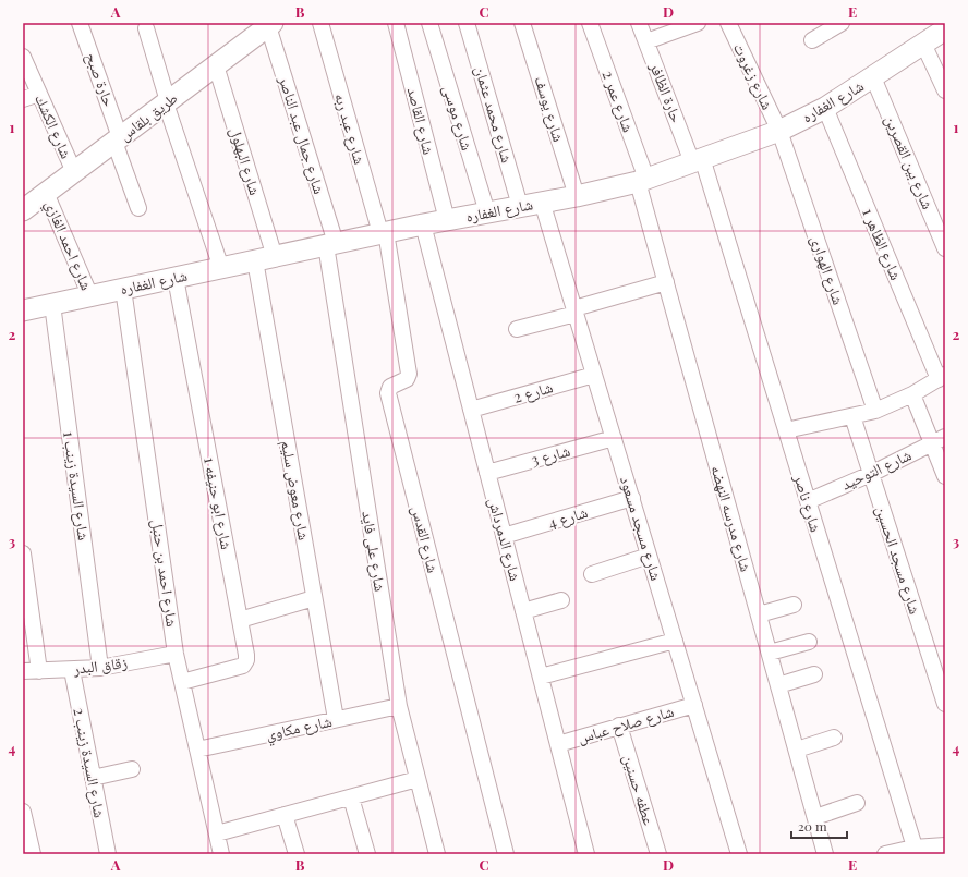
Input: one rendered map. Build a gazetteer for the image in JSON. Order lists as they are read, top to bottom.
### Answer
{
  "streets": {
    "street": [
      "شارع زغروت",
      "حارة صبح",
      "حارة الظافر",
      "شارع عمر 2",
      "شارع الغفاره",
      "شارع يوسف",
      "شارع محمد عثمان",
      "طريق بلقاس",
      "شارع موسى",
      "شارع القاصد",
      "شارع الكشك",
      "شارع عبد ربه",
      "شارع جمال عبد الناصر",
      "شارع البهلول",
      "شارع بين القصرين",
      "شارع الظاهر 1",
      "شارع احمد الغازي",
      "شارع الهوارى",
      "شارع 2",
      "شارع 3",
      "شارع التوحيد",
      "شارع السيدة زينب 1",
      "شارع معوض سليم",
      "شارع ابو حنيفه 1",
      "شارع ناصر",
      "شارع 4",
      "شارع مدرسه النهضه",
      "شارع مسجد مسعود",
      "شارع القدس",
      "شارع الدمرداش",
      "شارع على فايد",
      "شارع مسجد الحسين",
      "شارع احمد بن حنبل",
      "زقاق البدر",
      "شارع صلاح عباس",
      "شارع مكاوي",
      "شارع السيدة زينب 2",
      "عطفه حسنين"
    ]
  },
  "crossings": [
    ["شارع زغروت", "شارع الغفاره"],
    ["شارع زغروت", "شارع الهوارى"],
    ["حارة صبح", "طريق بلقاس"],
    ["حارة الظافر", "شارع الغفاره"],
    ["حارة الظافر", "شارع ناصر"],
    ["شارع عمر 2", "شارع الغفاره"],
    ["شارع عمر 2", "شارع مدرسه النهضه"],
    ["شارع الغفاره", "شارع يوسف"],
    ["شارع الغفاره", "شارع محمد عثمان"],
    ["شارع الغفاره", "شارع موسى"],
    ["شارع الغفاره", "شارع القاصد"],
    ["شارع الغفاره", "شارع عبد ربه"],
    ["شارع الغفاره", "شارع جمال عبد الناصر"],
    ["شارع الغفاره", "شارع البهلول"],
    ["شارع الغفاره", "شارع بين القصرين"],
    ["شارع الغفاره", "شارع الظاهر 1"],
    ["شارع الغفاره", "شارع احمد الغازي"],
    ["شارع الغفاره", "شارع الهوارى"],
    ["شارع الغفاره", "شارع السيدة زينب 1"],
    ["شارع الغفاره", "شارع معوض سليم"],
    ["شارع الغفاره", "شارع ابو حنيفه 1"],
    ["شارع الغفاره", "شارع ناصر"],
    ["شارع الغفاره", "شارع مدرسه النهضه"],
    ["شارع الغفاره", "شارع مسجد مسعود"],
    ["شارع الغفاره", "شارع القدس"],
    ["شارع الغفاره", "شارع الدمرداش"],
    ["شارع الغفاره", "شارع على فايد"],
    ["شارع الغفاره", "شارع احمد بن حنبل"],
    ["طريق بلقاس", "شارع الكشك"],
    ["طريق بلقاس", "شارع جمال عبد الناصر"],
    ["طريق بلقاس", "شارع البهلول"],
    ["طريق بلقاس", "شارع احمد الغازي"],
    ["شارع عبد ربه", "شارع القدس"],
    ["شارع جمال عبد الناصر", "شارع على فايد"],
    ["شارع 2", "شارع مسجد مسعود"],
    ["شارع 2", "شارع الدمرداش"],
    ["شارع 3", "شارع مسجد مسعود"],
    ["شارع 3", "شارع الدمرداش"],
    ["شارع التوحيد", "شارع ناصر"],
    ["شارع التوحيد", "شارع مسجد الحسين"],
    ["شارع السيدة زينب 1", "زقاق البدر"],
    ["شارع معوض سليم", "شارع مكاوي"],
    ["شارع ابو حنيفه 1", "شارع احمد بن حنبل"],
    ["شارع 4", "شارع مسجد مسعود"],
    ["شارع 4", "شارع الدمرداش"],
    ["شارع مسجد مسعود", "شارع صلاح عباس"],
    ["شارع الدمرداش", "شارع صلاح عباس"],
    ["شارع على فايد", "شارع مكاوي"],
    ["شارع احمد بن حنبل", "زقاق البدر"],
    ["شارع احمد بن حنبل", "شارع مكاوي"],
    ["زقاق البدر", "شارع السيدة زينب 2"],
    ["شارع صلاح عباس", "عطفه حسنين"]
  ],
  "scale_bar": "20 m",
  "grid": {
    "columns": [
      "A",
      "B",
      "C",
      "D",
      "E"
    ],
    "rows": [
      "1",
      "2",
      "3",
      "4"
    ]
  }
}
